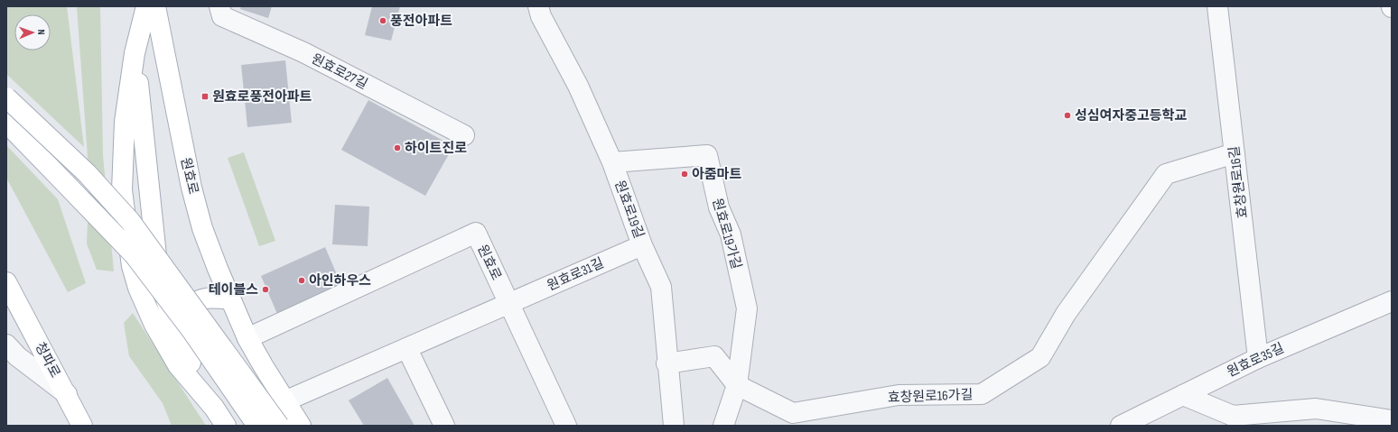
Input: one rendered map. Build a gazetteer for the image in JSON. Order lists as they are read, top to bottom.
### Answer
{
  "streets": {
    "main road": ["원효로", "청파로"],
    "street": [
      "원효로27길",
      "효창원로16길",
      "원효로19길",
      "원효로19가길",
      "원효로31길",
      "원효로35길",
      "효창원로16가길"
    ]
  },
  "crossings": [
    ["원효로", "원효로31길"],
    ["효창원로16길", "원효로35길"],
    ["효창원로16길", "효창원로16가길"],
    ["원효로19길", "원효로19가길"],
    ["원효로19길", "원효로31길"],
    ["원효로19길", "효창원로16가길"],
    ["원효로19가길", "효창원로16가길"]
  ],
  "places": {
    "other": [
      "풍전아파트",
      "성심여자중고등학교",
      "하이트진로",
      "아줌마트",
      "아인하우스",
      "테이블스"
    ],
    "transit": ["원효로풍전아파트"]
  },
  "north": "right"
}
